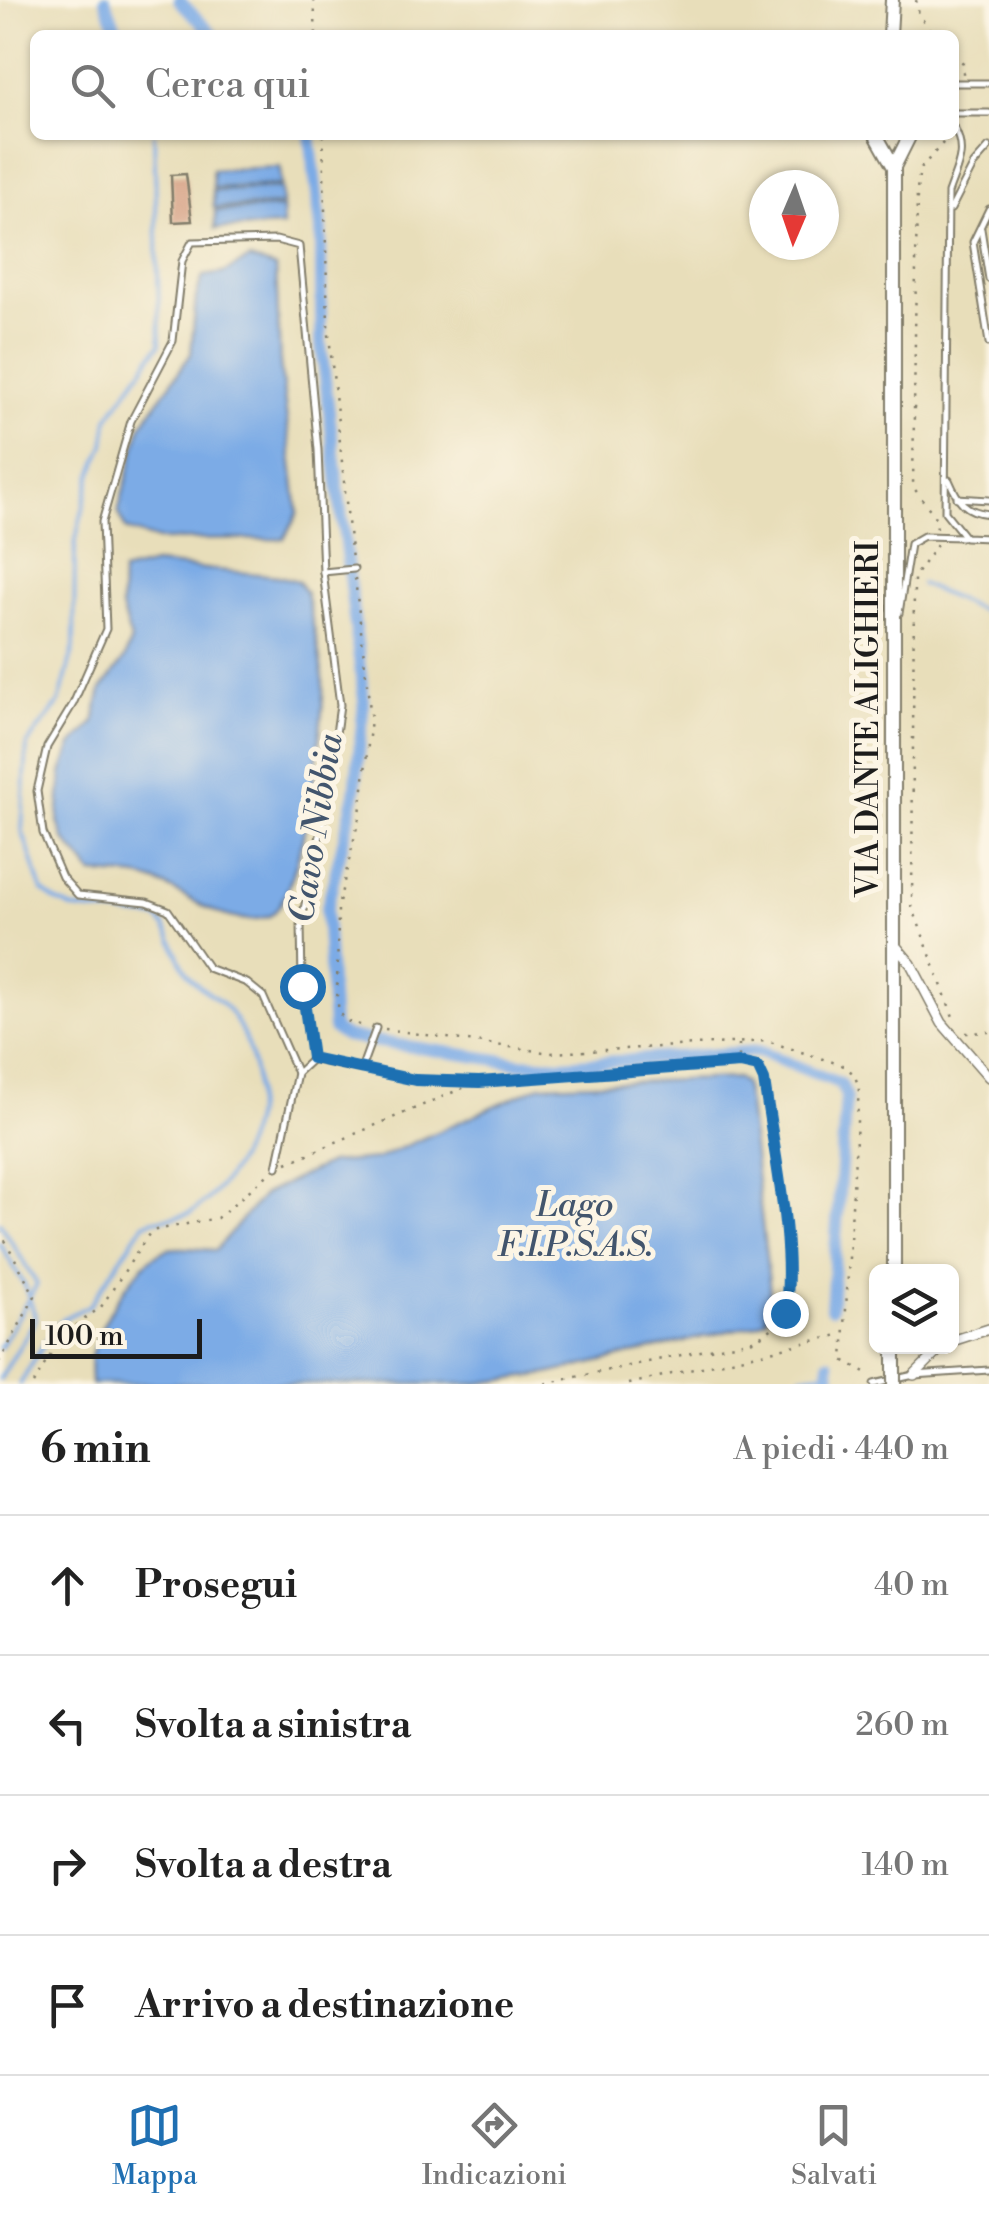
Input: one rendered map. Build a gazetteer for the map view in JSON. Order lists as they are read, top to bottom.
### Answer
{
  "streets": {
    "main road": ["VIA DANTE ALIGHIERI"]
  },
  "water": ["Cavo Nibbia", "Lago F.I.P.S.A.S."],
  "scale_bar": "100 m",
  "north": "bottom",
  "page": {
    "search": "Cerca qui",
    "scale": "100 m",
    "heading": ["6 min", "A piedi · 440 m"],
    "list": [
      ["Prosegui", "40 m"],
      ["Svolta a sinistra", "260 m"],
      ["Svolta a destra", "140 m"],
      "Arrivo a destinazione"
    ],
    "nav": ["Mappa", "Indicazioni", "Salvati"]
  }
}
